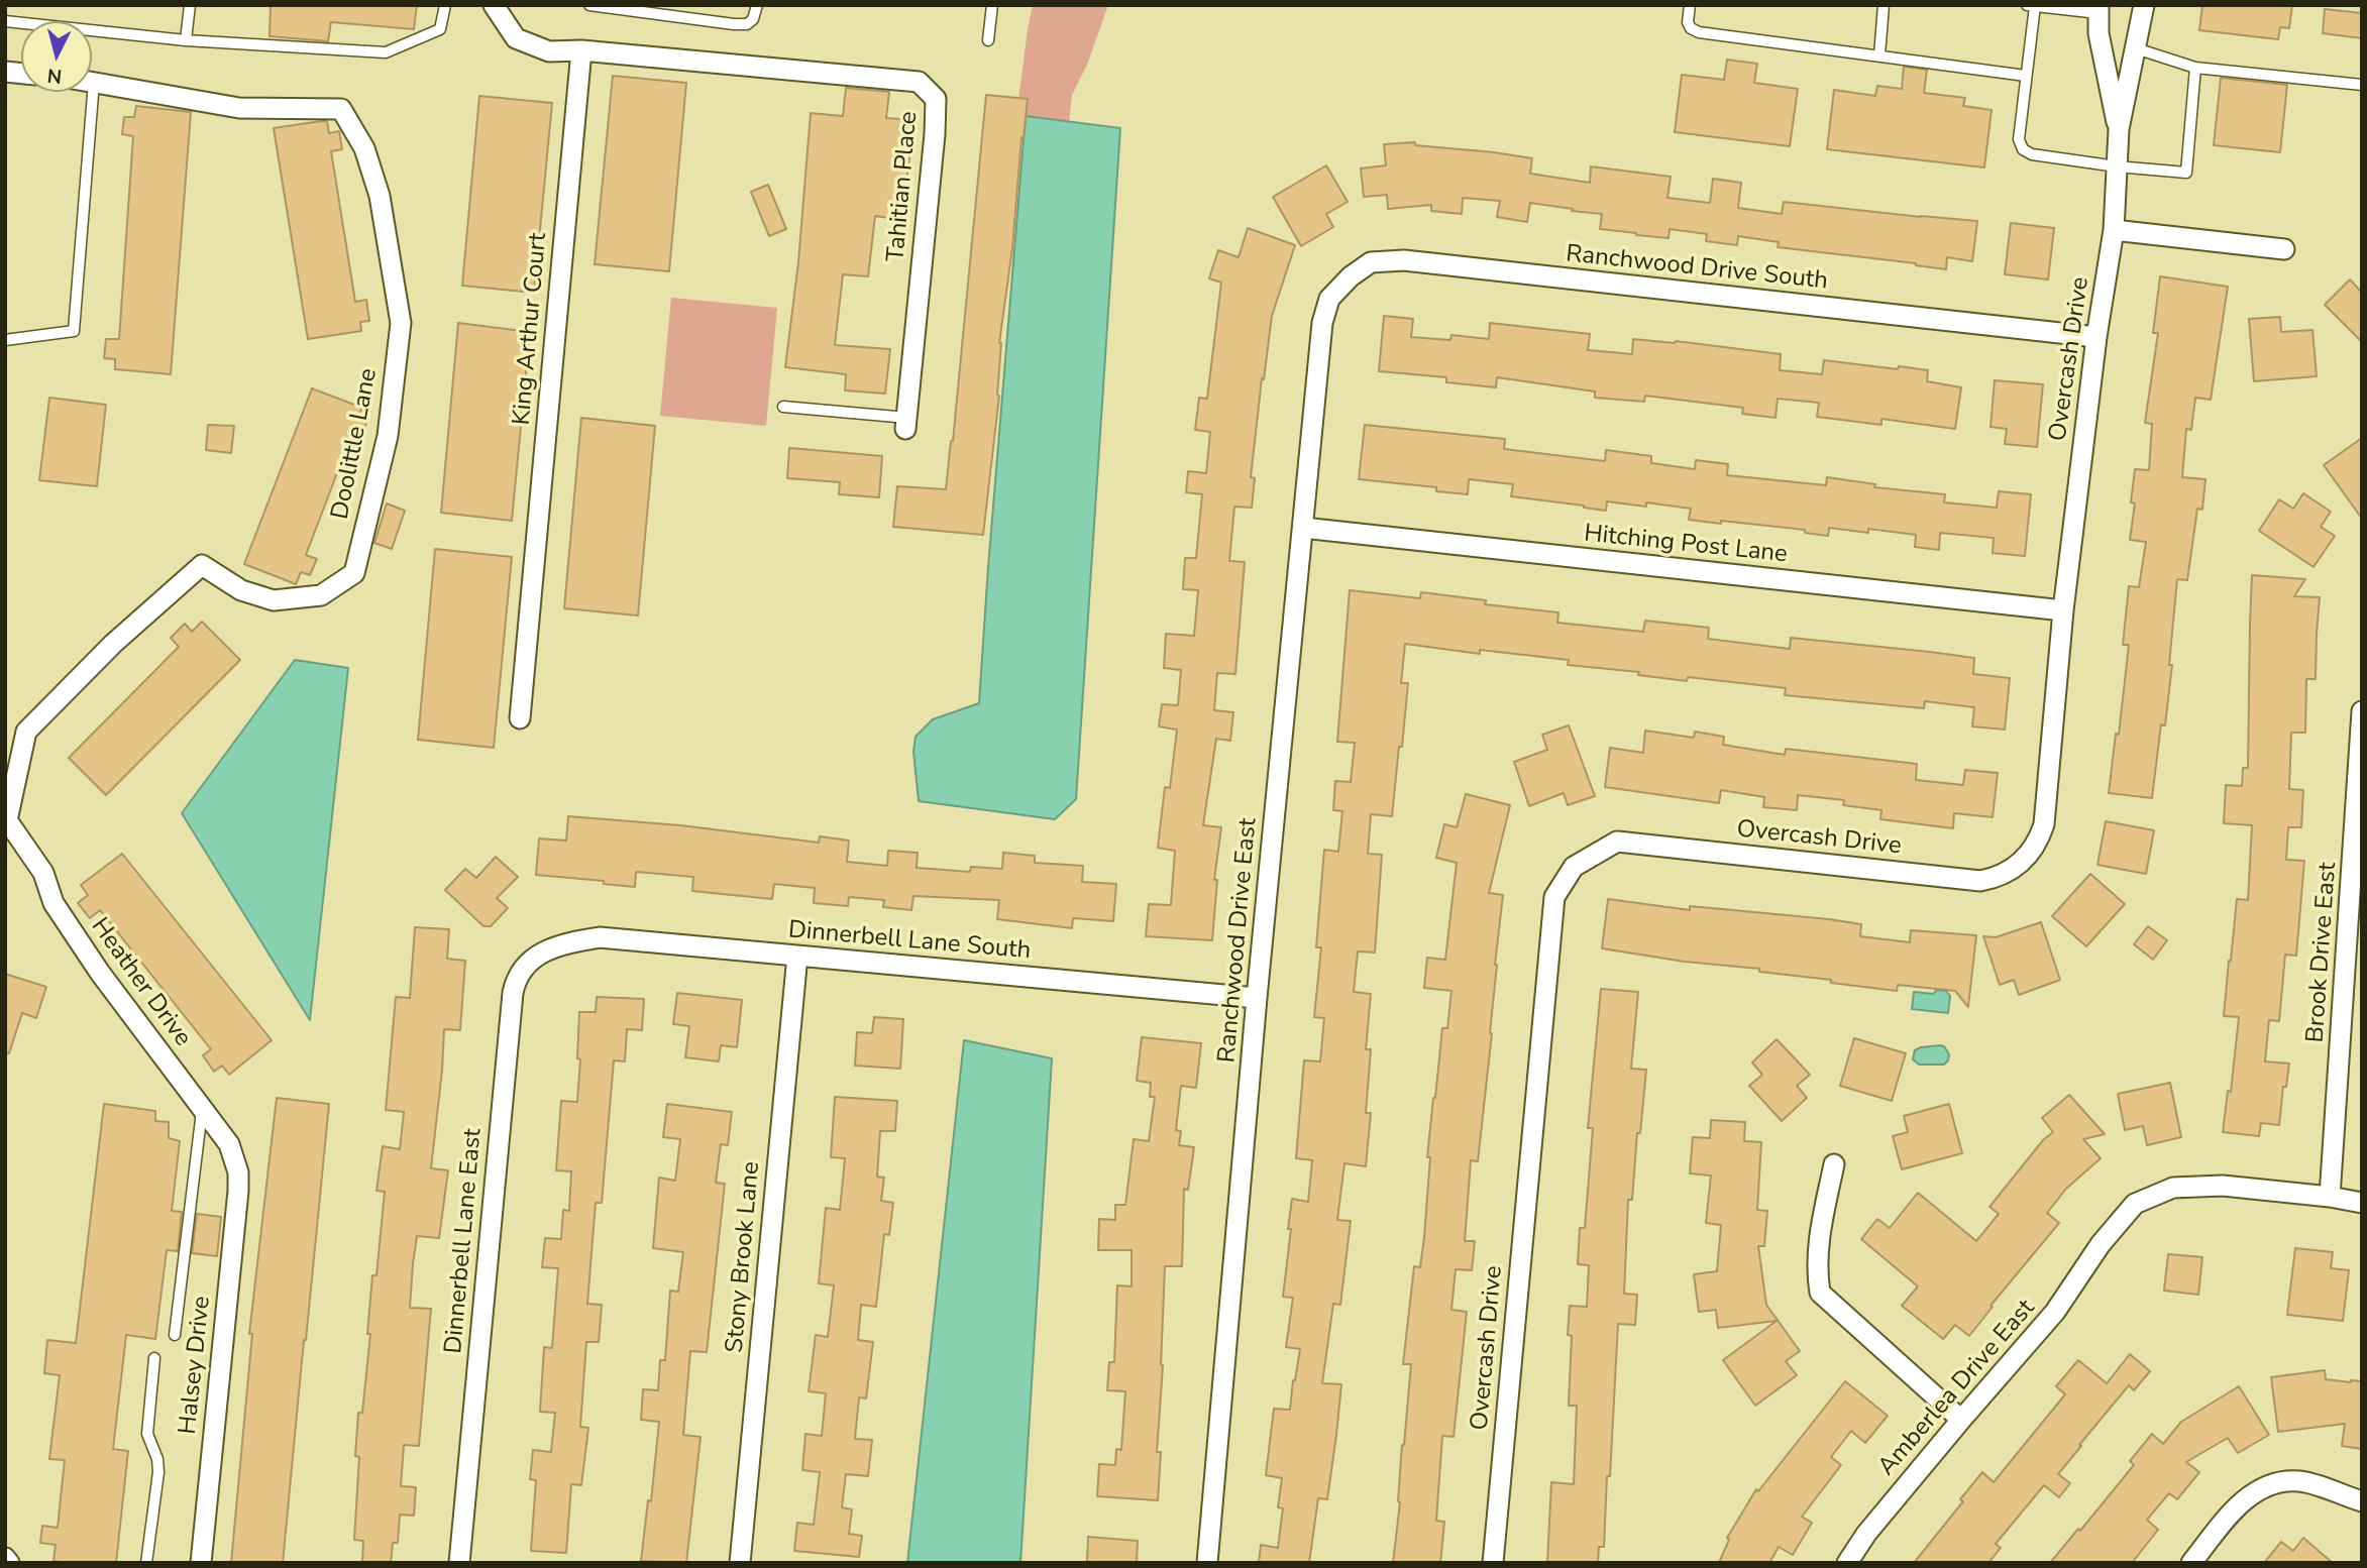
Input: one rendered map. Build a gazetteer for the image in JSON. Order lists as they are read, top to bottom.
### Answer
{
  "streets": {
    "street": [
      "Tahitian Place",
      "Ranchwood Drive South",
      "King Arthur Court",
      "Overcash Drive",
      "Doolittle Lane",
      "Hitching Post Lane",
      "Ranchwood Drive East",
      "Dinnerbell Lane South",
      "Brook Drive East",
      "Heather Drive",
      "Dinnerbell Lane East",
      "Stony Brook Lane",
      "Halsey Drive",
      "Amberlea Drive East"
    ]
  },
  "crossings": [
    ["Tahitian Place", "King Arthur Court"],
    ["Ranchwood Drive South", "Overcash Drive"],
    ["Ranchwood Drive South", "Ranchwood Drive East"],
    ["Overcash Drive", "Hitching Post Lane"],
    ["Doolittle Lane", "Heather Drive"],
    ["Hitching Post Lane", "Ranchwood Drive East"],
    ["Ranchwood Drive East", "Dinnerbell Lane South"],
    ["Dinnerbell Lane South", "Dinnerbell Lane East"],
    ["Dinnerbell Lane South", "Stony Brook Lane"],
    ["Brook Drive East", "Amberlea Drive East"],
    ["Heather Drive", "Halsey Drive"]
  ],
  "north": "bottom"
}
